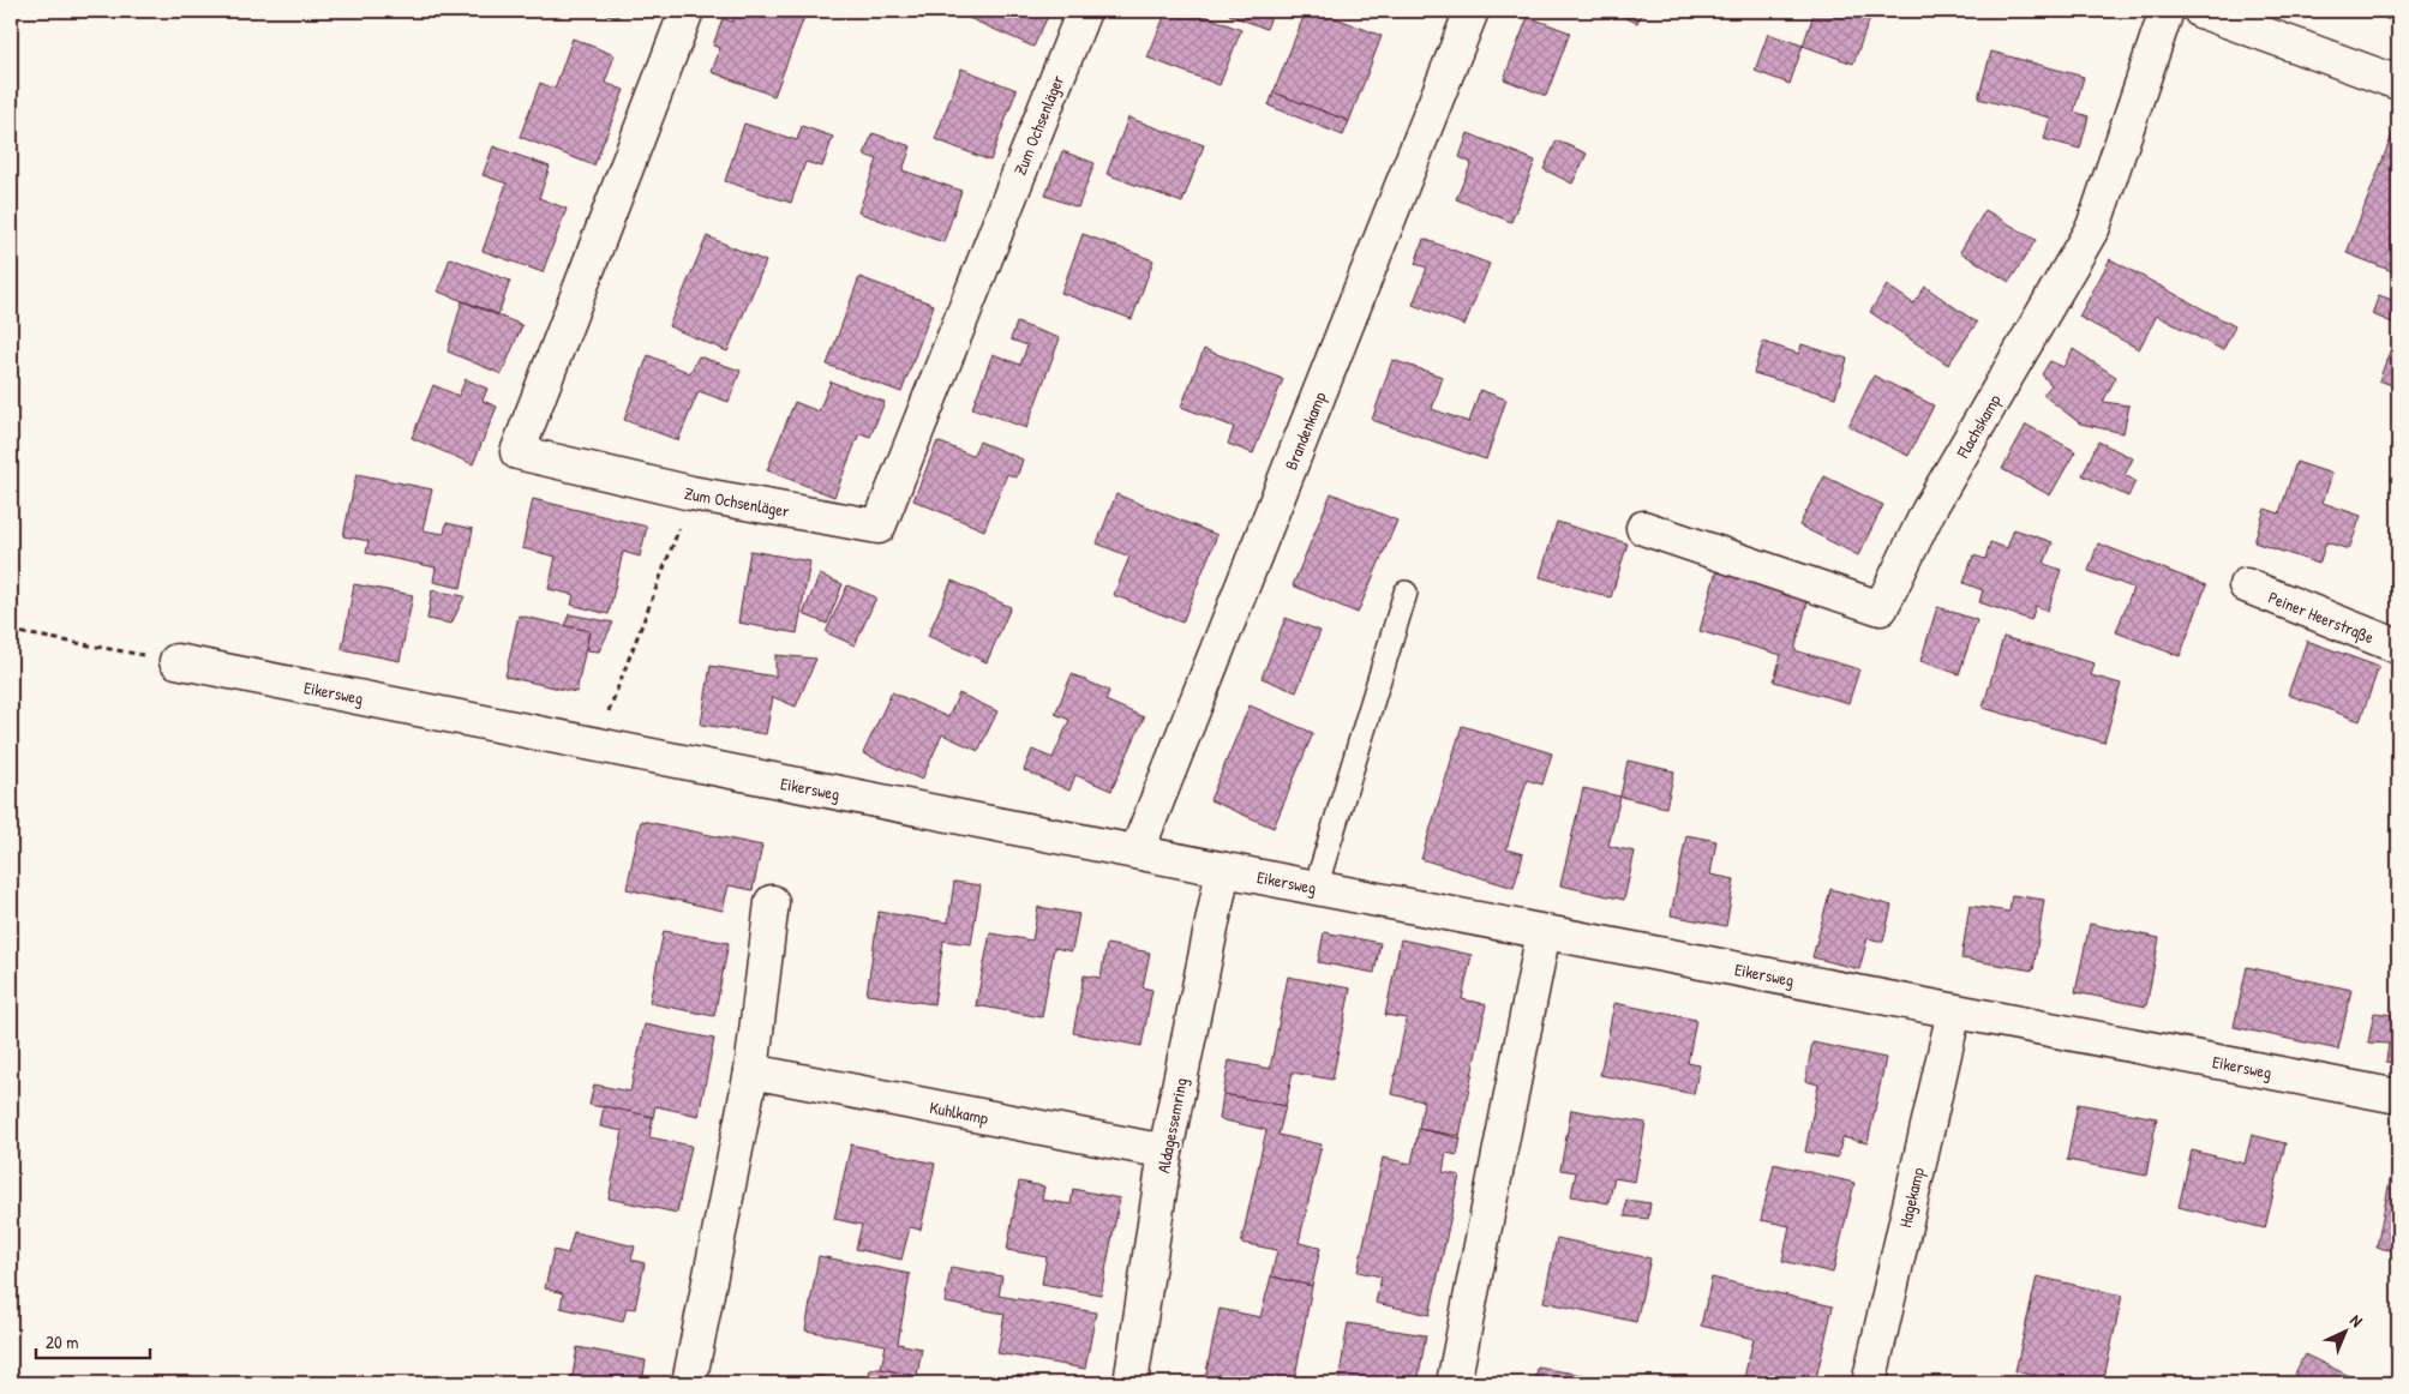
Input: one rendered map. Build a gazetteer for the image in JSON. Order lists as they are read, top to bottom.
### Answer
{
  "streets": {
    "street": [
      "Zum Ochsenläger",
      "Flachskamp",
      "Brandenkamp",
      "Peiner Heerstraße",
      "Eikersweg",
      "Kuhlkamp",
      "Aldagessemring",
      "Hagekamp"
    ]
  },
  "crossings": [
    ["Brandenkamp", "Eikersweg"],
    ["Eikersweg", "Aldagessemring"],
    ["Eikersweg", "Hagekamp"],
    ["Kuhlkamp", "Aldagessemring"]
  ],
  "scale_bar": "20 m",
  "north": "top right"
}
